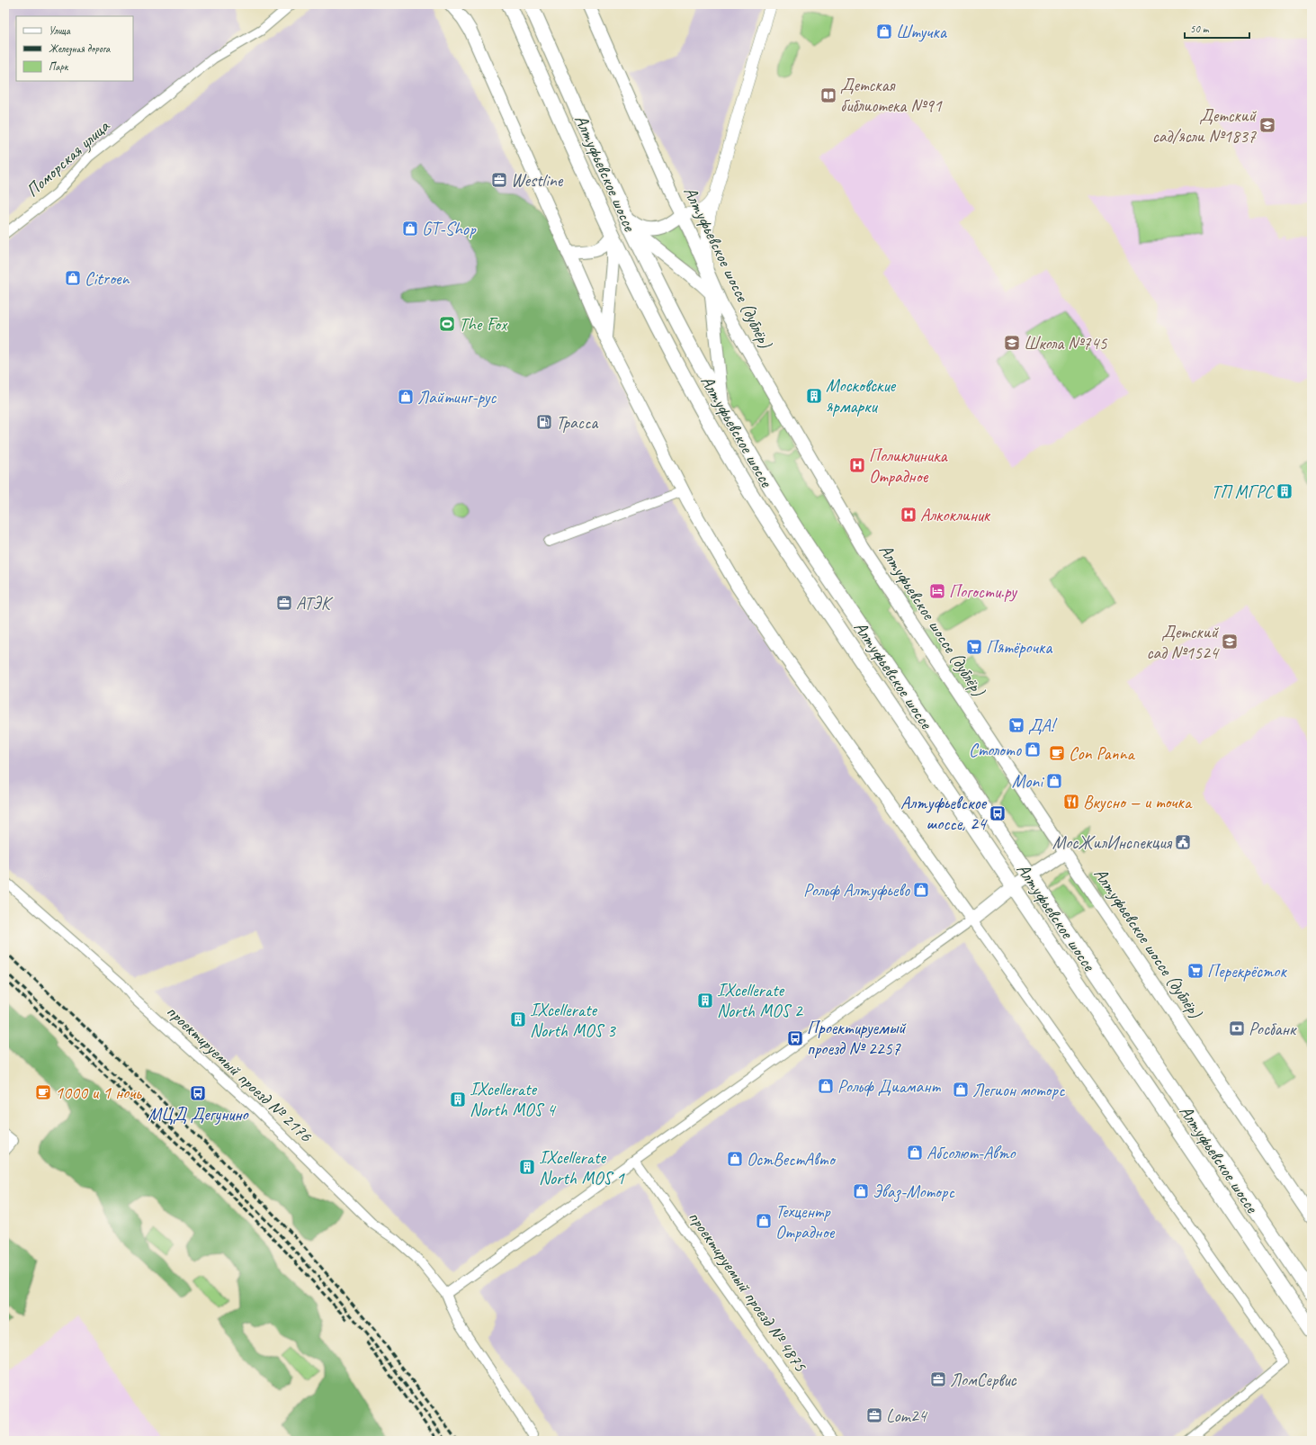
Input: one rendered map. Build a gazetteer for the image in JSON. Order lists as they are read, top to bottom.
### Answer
{
  "streets": {
    "main road": ["Алтуфьевское шоссе", "Алтуфьевское шоссе (дублёр)"],
    "street": ["Поморская улица", "проектируемый проезд № 2176", "проектируемый проезд № 4875"]
  },
  "places": {
    "shop": [
      "Штучка",
      "GT-Shop",
      "Citroen",
      "Лайтинг-рус",
      "Столото",
      "Moni",
      "Рольф Алтуфьево",
      "Рольф Диамант",
      "Легион моторс",
      "Абсолют-Авто",
      "ОстВестАвто",
      "Эваз-Моторс",
      "Техцентр Отрадное"
    ],
    "library": ["Детская библиотека №91"],
    "school or university": ["Детский сад/ясли №1837", "Школа №745", "Детский сад №1524"],
    "office": [
      "Westline",
      "АТЭК",
      "ЛомСервис",
      "Lom24"
    ],
    "sports": ["The Fox"],
    "building": [
      "Московские ярмарки",
      "ТП МГРС",
      "IXcellerate North MOS 2",
      "IXcellerate North MOS 3",
      "IXcellerate North MOS 4",
      "IXcellerate North MOS 1"
    ],
    "fuel station": ["Трасса"],
    "hospital": ["Поликлиника Отрадное", "Алкоклиник"],
    "hotel": ["Погости.ру"],
    "supermarket": ["Пятёрочка", "ДА!", "Перекрёсток"],
    "cafe": ["Con Panna", "1000 и 1 ночь"],
    "restaurant": ["Вкусно — и точка"],
    "bus stop": ["Алтуфьевское шоссе, 24", "Проектируемый проезд № 2257", "МЦД Дегунино"],
    "public building": ["МосЖилИнспекция"],
    "bank": ["Росбанк"]
  },
  "legend": ["Улица", "Железная дорога", "Парк"],
  "scale_bar": "50 m"
}
